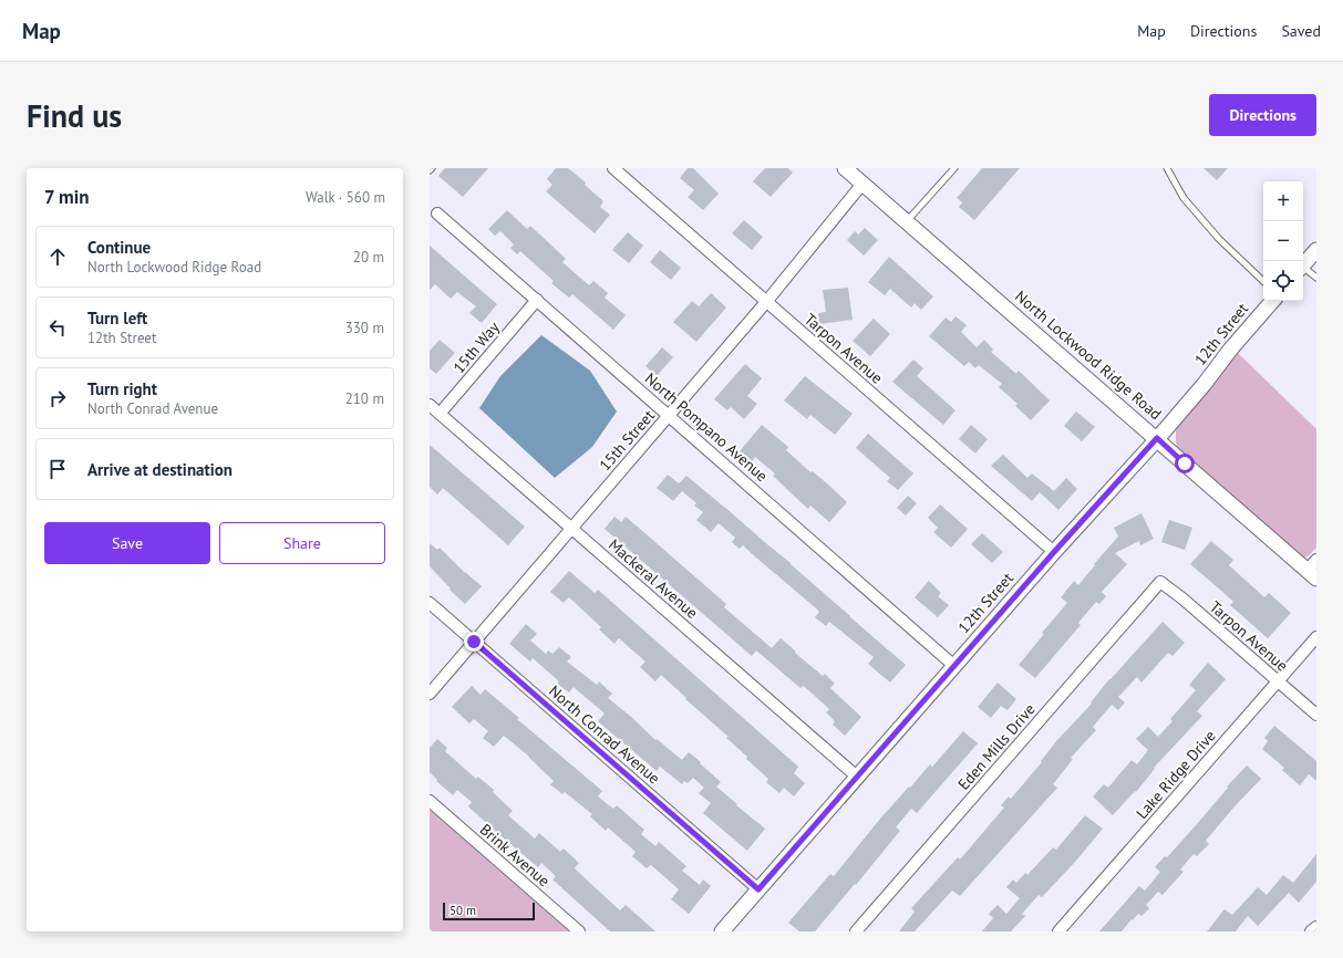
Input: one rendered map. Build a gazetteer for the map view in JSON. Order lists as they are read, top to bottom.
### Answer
{
  "streets": {
    "street": [
      "12th Street",
      "15th Way",
      "Tarpon Avenue",
      "North Lockwood Ridge Road",
      "North Pompano Avenue",
      "15th Street",
      "Mackeral Avenue",
      "North Conrad Avenue",
      "Eden Mills Drive",
      "Lake Ridge Drive",
      "Brink Avenue"
    ]
  },
  "crossings": [
    ["12th Street", "Tarpon Avenue"],
    ["12th Street", "North Lockwood Ridge Road"],
    ["12th Street", "North Pompano Avenue"],
    ["12th Street", "Mackeral Avenue"],
    ["12th Street", "North Conrad Avenue"],
    ["15th Way", "North Pompano Avenue"],
    ["15th Way", "Mackeral Avenue"],
    ["Tarpon Avenue", "15th Street"],
    ["Tarpon Avenue", "Eden Mills Drive"],
    ["Tarpon Avenue", "Lake Ridge Drive"],
    ["North Lockwood Ridge Road", "15th Street"],
    ["North Pompano Avenue", "15th Street"],
    ["15th Street", "Mackeral Avenue"],
    ["15th Street", "North Conrad Avenue"]
  ],
  "scale_bar": "50 m",
  "page": {
    "header": "Map",
    "nav": ["Map", "Directions", "Saved"],
    "buttons": [
      "Directions",
      ["Save", "Share"]
    ],
    "title": "Find us",
    "heading": ["7 min", "Walk · 560 m"],
    "map_buttons": ["+", "−"],
    "list": [
      ["Continue", "North Lockwood Ridge Road", "20 m"],
      ["Turn left", "12th Street", "330 m"],
      ["Turn right", "North Conrad Avenue", "210 m"],
      "Arrive at destination"
    ],
    "scale": "50 m"
  }
}
